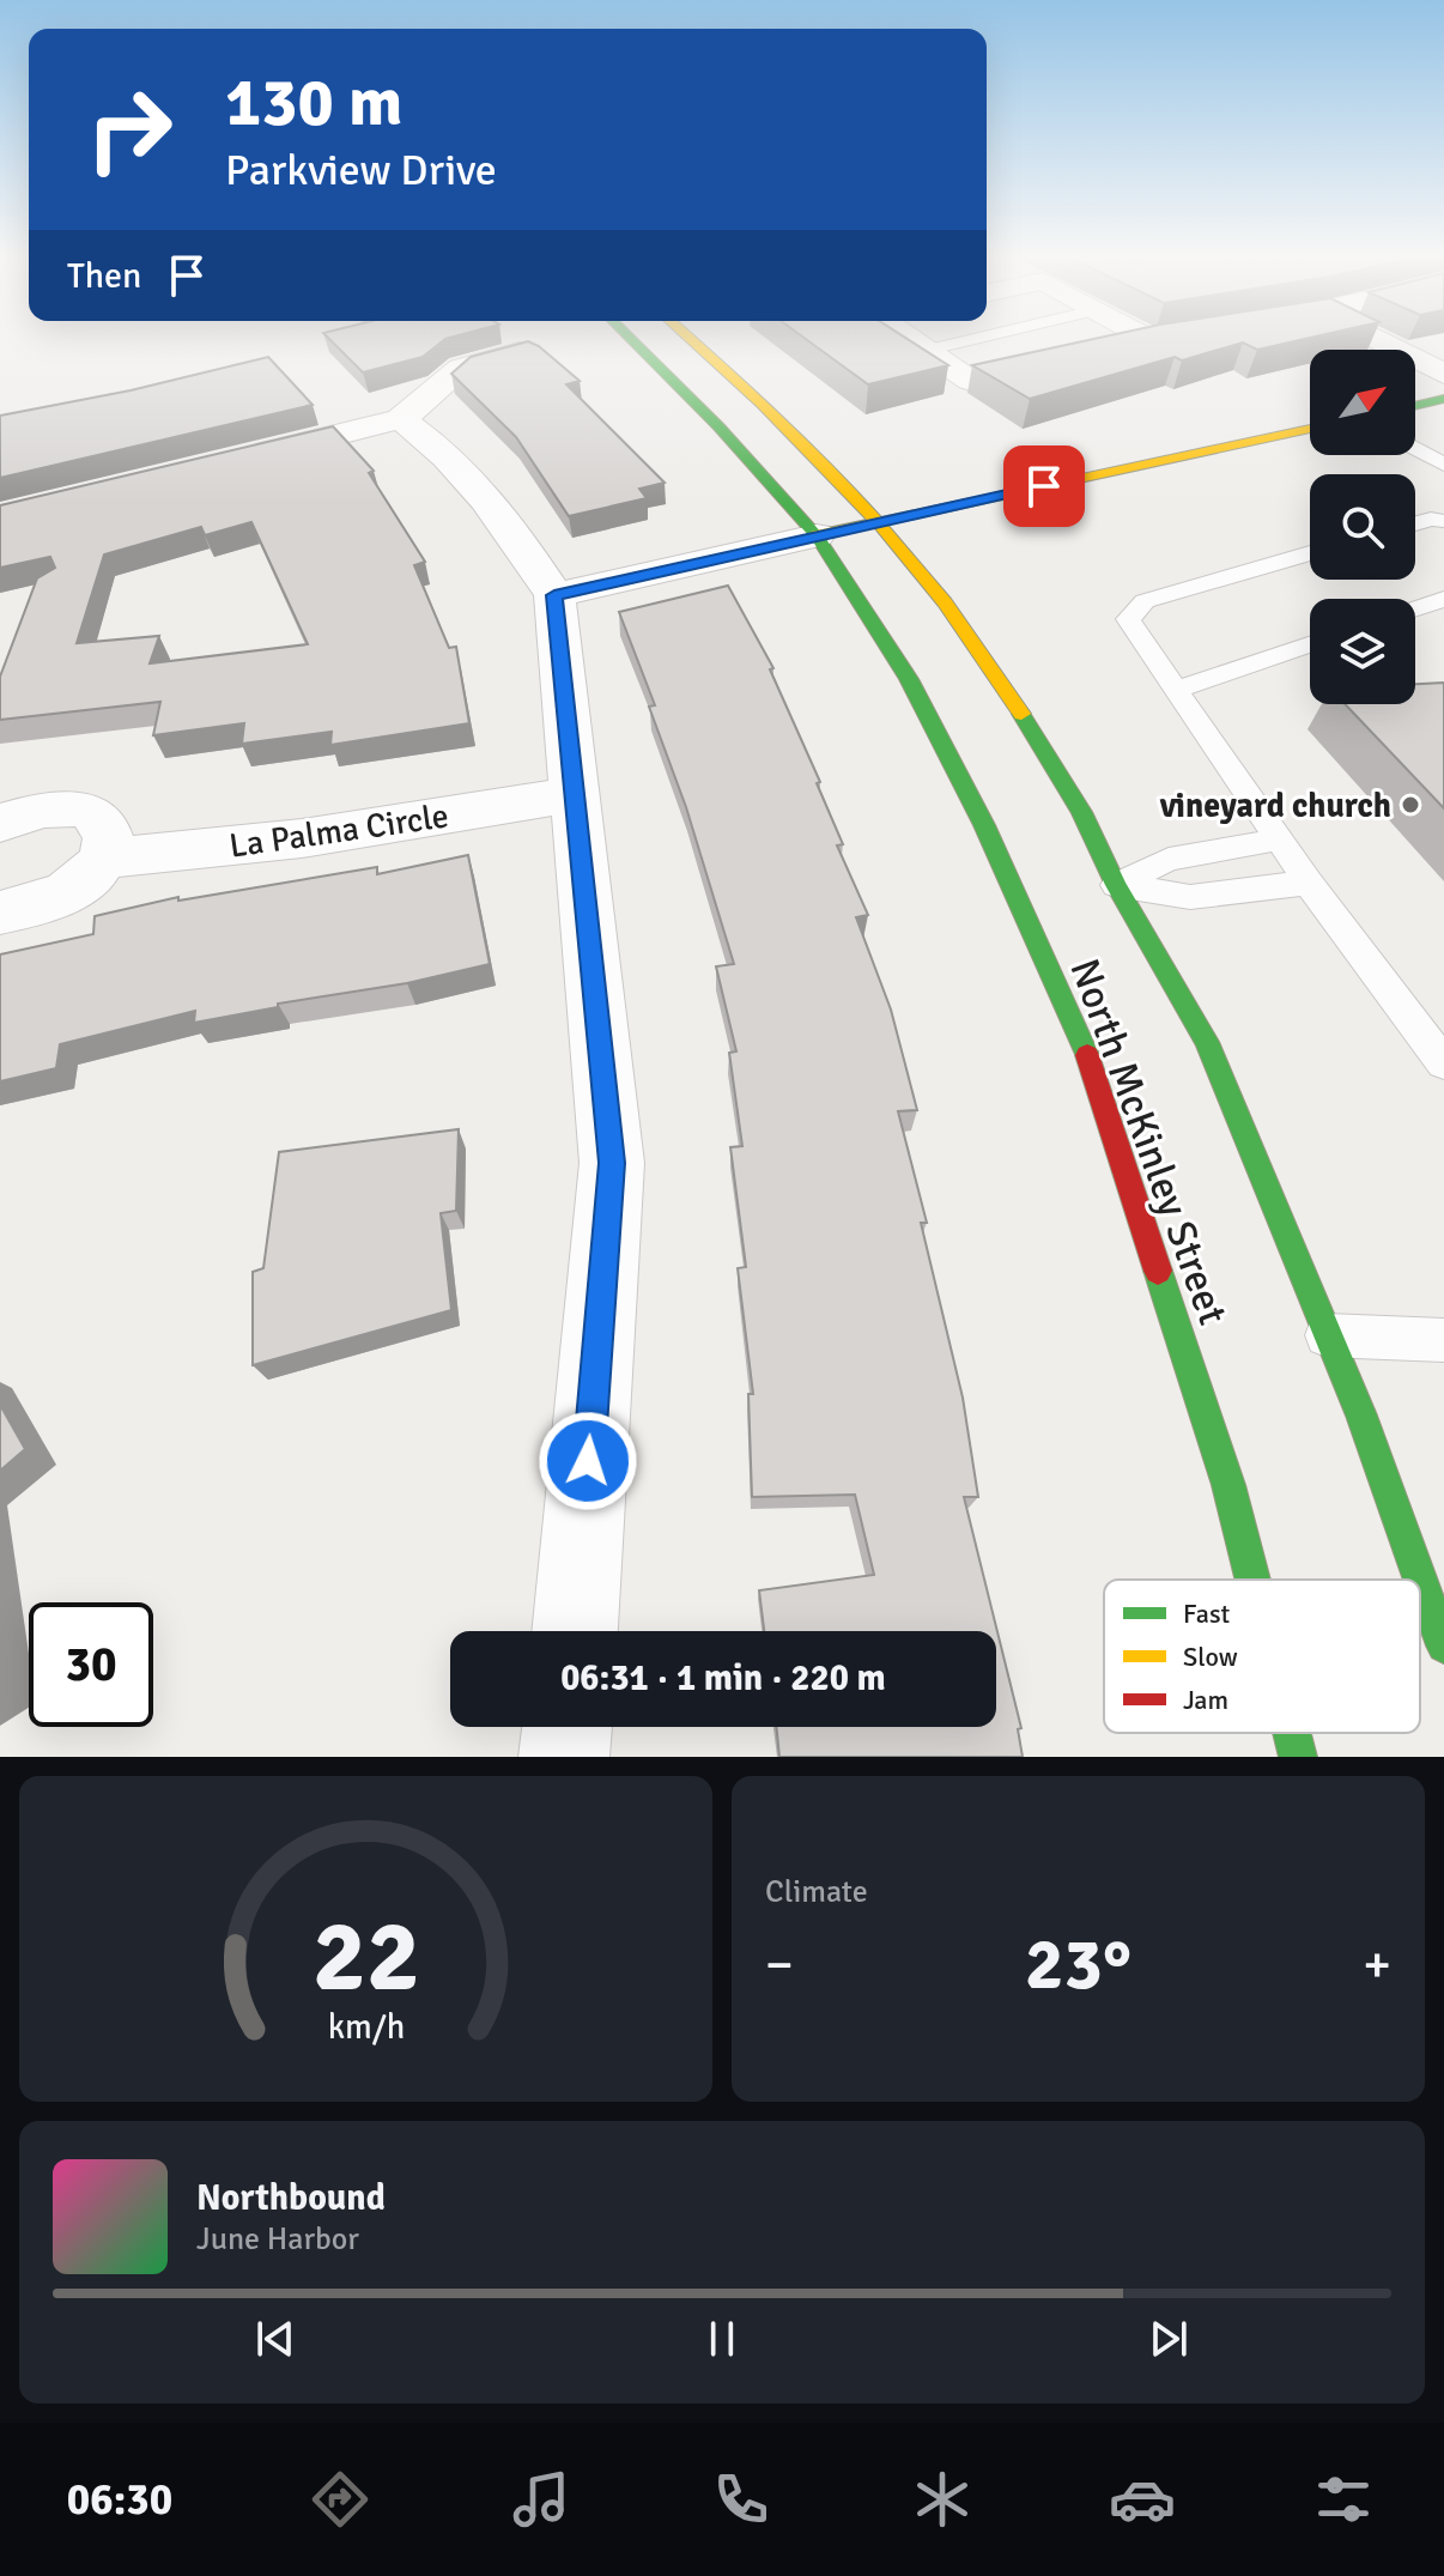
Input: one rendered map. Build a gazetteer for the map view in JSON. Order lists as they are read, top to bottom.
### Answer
{
  "streets": {
    "main road": ["North McKinley Street"],
    "street": ["La Palma Circle"]
  },
  "places": ["vineyard church"],
  "legend": ["Fast", "Slow", "Jam"],
  "north": "top right",
  "page": {
    "turn": ["130 m", "Parkview Drive"],
    "then": "Then",
    "limit": "30",
    "trip": "06:31 · 1 min · 220 m",
    "tile": "Climate",
    "heat": ["−", "23°", "+"],
    "song": ["Northbound", "June Harbor"],
    "tabs": "06:30",
    "gauge": ["22", "km/h"]
  }
}
